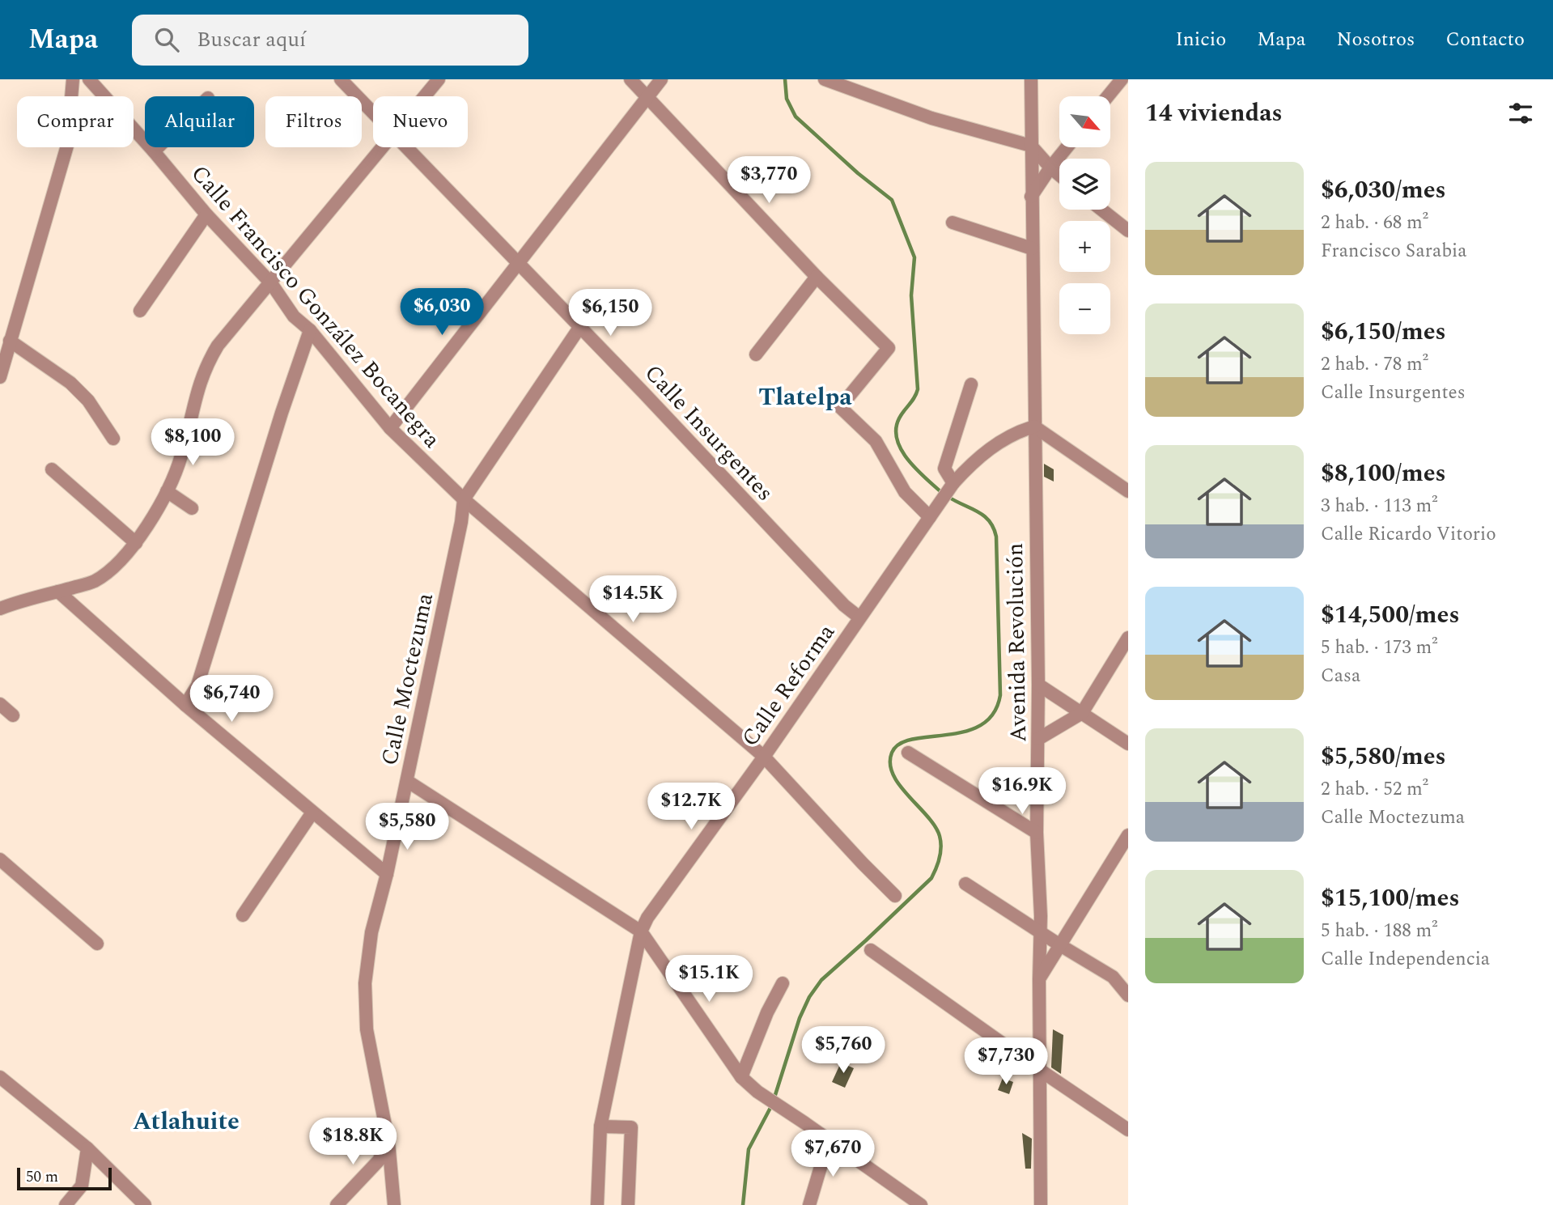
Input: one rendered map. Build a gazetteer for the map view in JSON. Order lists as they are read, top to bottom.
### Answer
{
  "streets": {
    "street": [
      "Calle Francisco González Bocanegra",
      "Calle Insurgentes",
      "Avenida Revolución",
      "Calle Moctezuma",
      "Calle Reforma"
    ]
  },
  "crossings": [
    ["Calle Francisco González Bocanegra", "Calle Moctezuma"],
    ["Calle Francisco González Bocanegra", "Calle Reforma"],
    ["Calle Insurgentes", "Calle Moctezuma"],
    ["Calle Insurgentes", "Calle Reforma"],
    ["Avenida Revolución", "Calle Reforma"]
  ],
  "districts": ["Tlatelpa", "Atlahuite"],
  "scale_bar": "50 m",
  "north": "bottom right",
  "page": {
    "header": "Mapa",
    "search": "Buscar aquí",
    "nav": [
      "Inicio",
      "Mapa",
      "Nosotros",
      "Contacto"
    ],
    "heading": "14 viviendas",
    "map_buttons": ["+", "−"],
    "chip": [
      "Comprar",
      "Alquilar",
      "Filtros",
      "Nuevo"
    ],
    "list": [
      {
        "name": "$6,030/mes",
        "note": "2 hab. · 68 m² · Francisco Sarabia"
      },
      {
        "name": "$6,150/mes",
        "note": "2 hab. · 78 m² · Calle Insurgentes"
      },
      {
        "name": "$8,100/mes",
        "note": "3 hab. · 113 m² · Calle Ricardo Vitorio"
      },
      {
        "name": "$14,500/mes",
        "note": "5 hab. · 173 m² · Casa"
      },
      {
        "name": "$5,580/mes",
        "note": "2 hab. · 52 m² · Calle Moctezuma"
      },
      {
        "name": "$15,100/mes",
        "note": "5 hab. · 188 m² · Calle Independencia"
      }
    ],
    "price": [
      "$3,770",
      "$6,030",
      "$6,150",
      "$8,100",
      "$14.5K",
      "$6,740",
      "$16.9K",
      "$12.7K",
      "$5,580",
      "$15.1K",
      "$5,760",
      "$7,730",
      "$18.8K",
      "$7,670"
    ],
    "scale": "50 m"
  }
}
